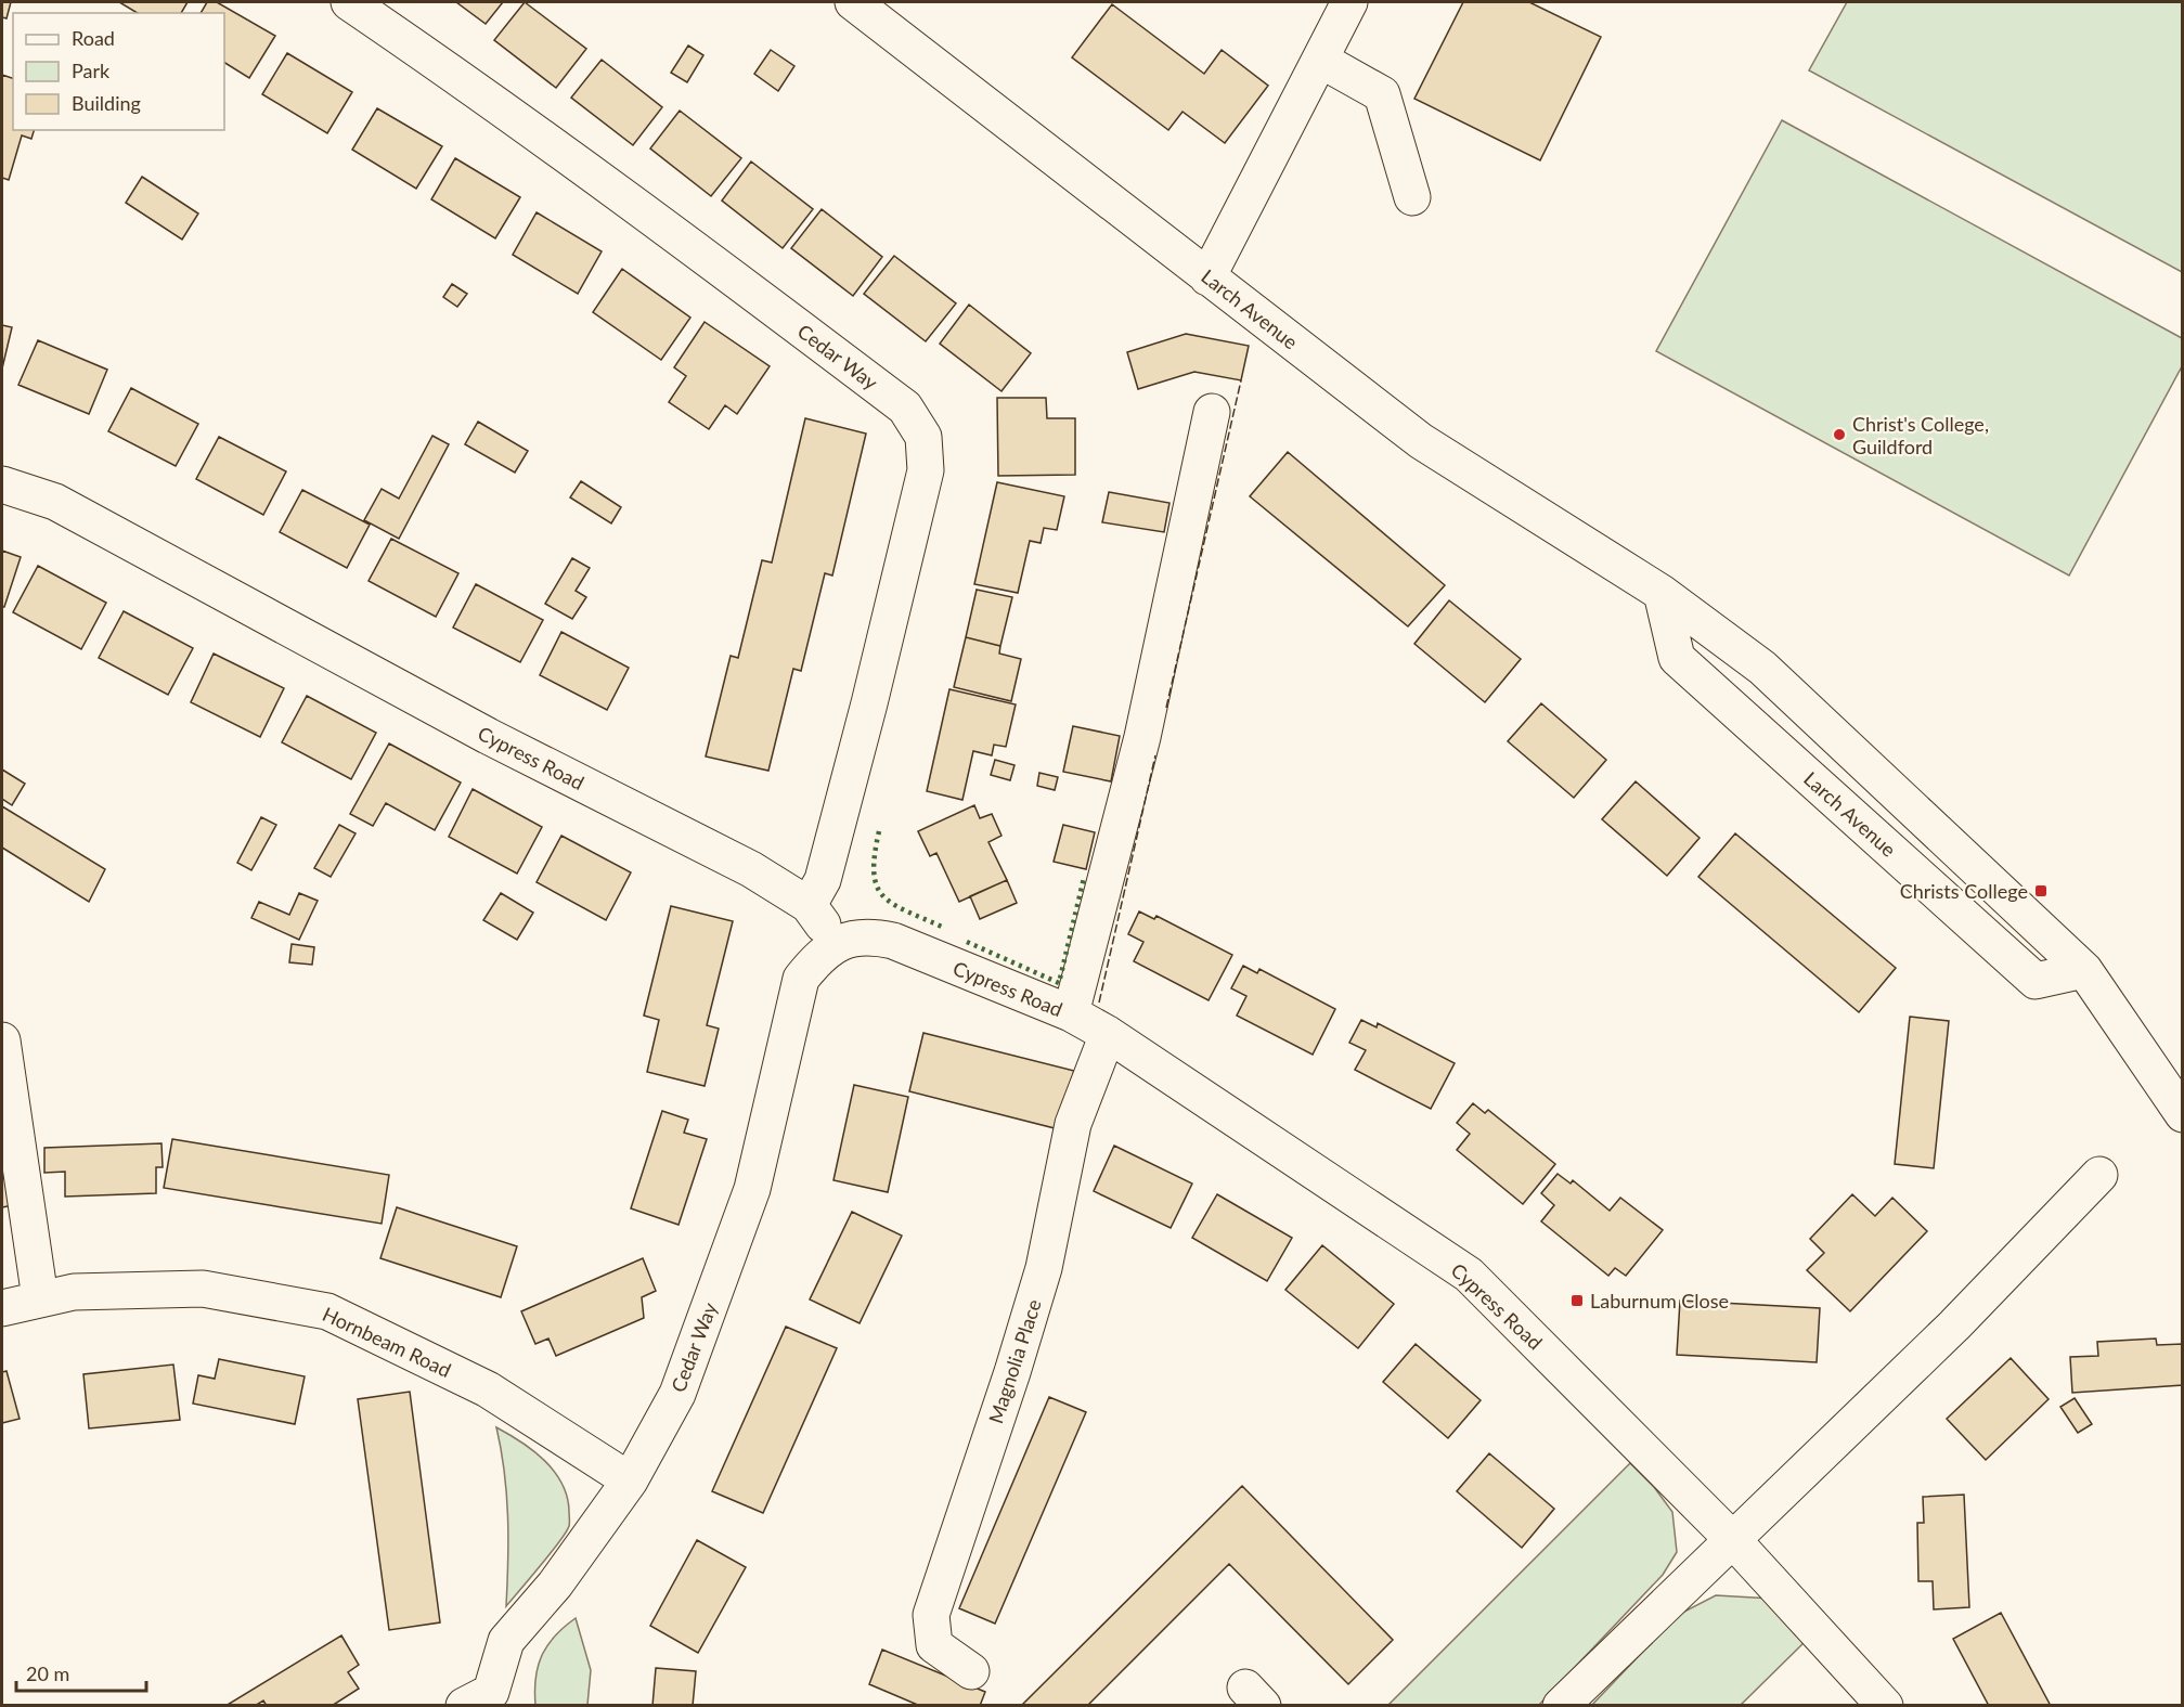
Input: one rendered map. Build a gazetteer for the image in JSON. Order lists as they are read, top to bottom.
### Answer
{
  "streets": {
    "street": [
      "Larch Avenue",
      "Cedar Way",
      "Cypress Road",
      "Hornbeam Road",
      "Magnolia Place"
    ]
  },
  "crossings": [
    ["Cedar Way", "Cypress Road"],
    ["Cedar Way", "Hornbeam Road"],
    ["Cypress Road", "Magnolia Place"]
  ],
  "places": {
    "other": ["Christ's College, Guildford"],
    "transit": ["Christs College", "Laburnum Close"]
  },
  "legend": ["Road", "Park", "Building"],
  "scale_bar": "20 m"
}
